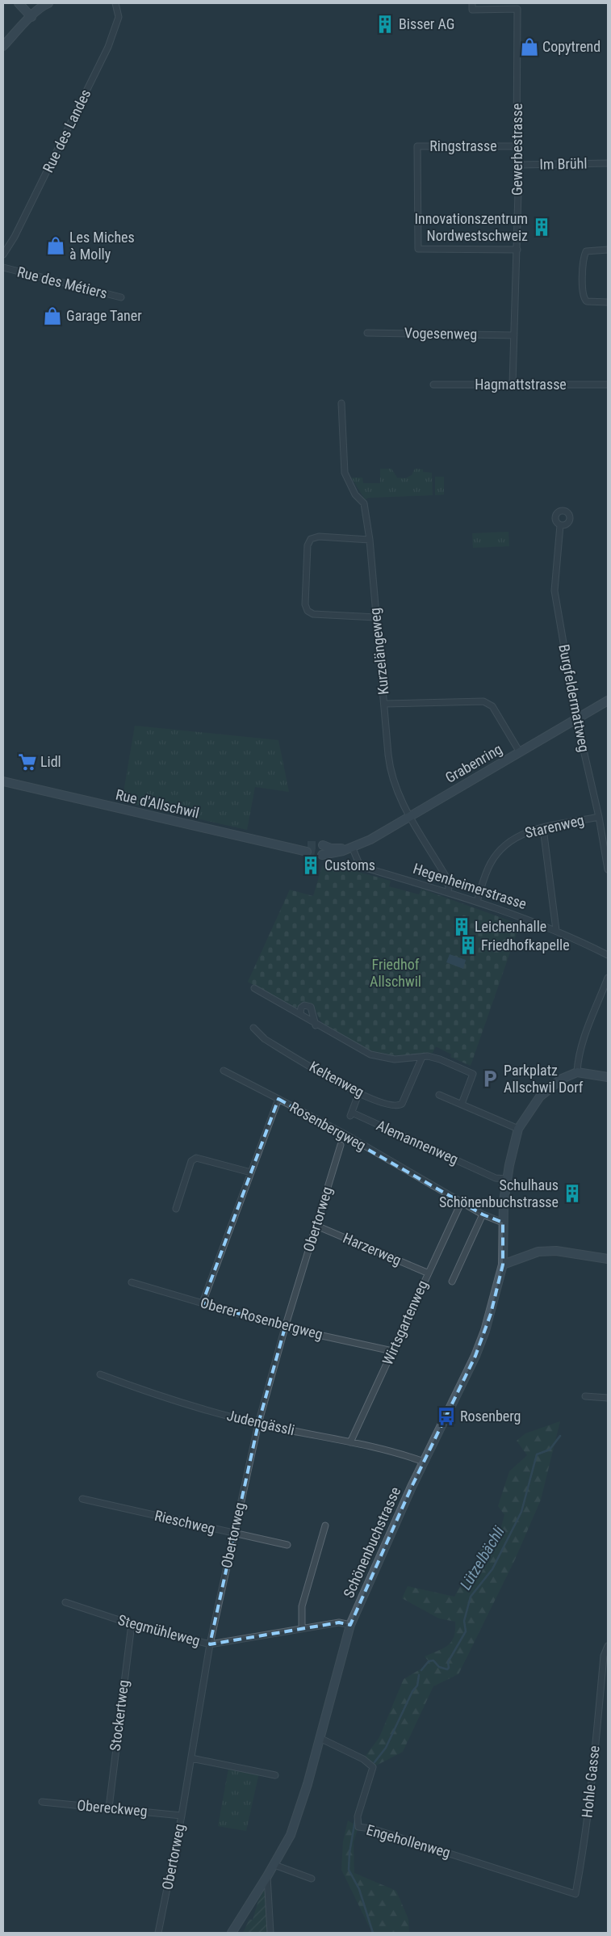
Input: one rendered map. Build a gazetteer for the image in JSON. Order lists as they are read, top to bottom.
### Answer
{
  "streets": {
    "street": [
      "Rue des Landes",
      "Ringstrasse",
      "Gewerbestrasse",
      "Im Brühl",
      "Rue des Métiers",
      "Vogesenweg",
      "Hagmattstrasse",
      "Kurzelängeweg",
      "Burgfeldermattweg",
      "Grabenring",
      "Rue d'Allschwil",
      "Starenweg",
      "Hegenheimerstrasse",
      "Keltenweg",
      "Rosenbergweg",
      "Alemannenweg",
      "Obertorweg",
      "Harzerweg",
      "Oberer Rosenbergweg",
      "Wirtsgartenweg",
      "Judengässli",
      "Rieschweg",
      "Schönenbuchstrasse",
      "Stegmühleweg",
      "Stockertweg",
      "Hohle Gasse",
      "Obereckweg",
      "Engehollenweg"
    ]
  },
  "crossings": [
    ["Ringstrasse", "Gewerbestrasse"],
    ["Gewerbestrasse", "Im Brühl"],
    ["Gewerbestrasse", "Vogesenweg"],
    ["Gewerbestrasse", "Hagmattstrasse"],
    ["Kurzelängeweg", "Grabenring"],
    ["Kurzelängeweg", "Hegenheimerstrasse"],
    ["Burgfeldermattweg", "Grabenring"],
    ["Burgfeldermattweg", "Starenweg"],
    ["Grabenring", "Hegenheimerstrasse"],
    ["Starenweg", "Hegenheimerstrasse"],
    ["Rosenbergweg", "Oberer Rosenbergweg"],
    ["Rosenbergweg", "Wirtsgartenweg"],
    ["Rosenbergweg", "Schönenbuchstrasse"],
    ["Alemannenweg", "Schönenbuchstrasse"],
    ["Obertorweg", "Harzerweg"],
    ["Obertorweg", "Oberer Rosenbergweg"],
    ["Obertorweg", "Judengässli"],
    ["Obertorweg", "Rieschweg"],
    ["Obertorweg", "Stegmühleweg"],
    ["Obertorweg", "Obereckweg"],
    ["Harzerweg", "Wirtsgartenweg"],
    ["Oberer Rosenbergweg", "Wirtsgartenweg"],
    ["Wirtsgartenweg", "Judengässli"],
    ["Judengässli", "Schönenbuchstrasse"],
    ["Schönenbuchstrasse", "Stegmühleweg"],
    ["Schönenbuchstrasse", "Engehollenweg"],
    ["Stegmühleweg", "Stockertweg"],
    ["Stockertweg", "Obereckweg"],
    ["Hohle Gasse", "Engehollenweg"]
  ],
  "water": ["Lützelbächli"],
  "parks": ["Friedhof Allschwil"],
  "places": {
    "building": [
      "Bisser AG",
      "Innovationszentrum Nordwestschweiz",
      "Customs",
      "Leichenhalle",
      "Friedhofkapelle",
      "Schulhaus Schönenbuchstrasse"
    ],
    "shop": ["Copytrend", "Les Miches à Molly", "Garage Taner"],
    "supermarket": ["Lidl"],
    "parking": ["Parkplatz Allschwil Dorf"],
    "bus stop": ["Rosenberg"]
  }
}
